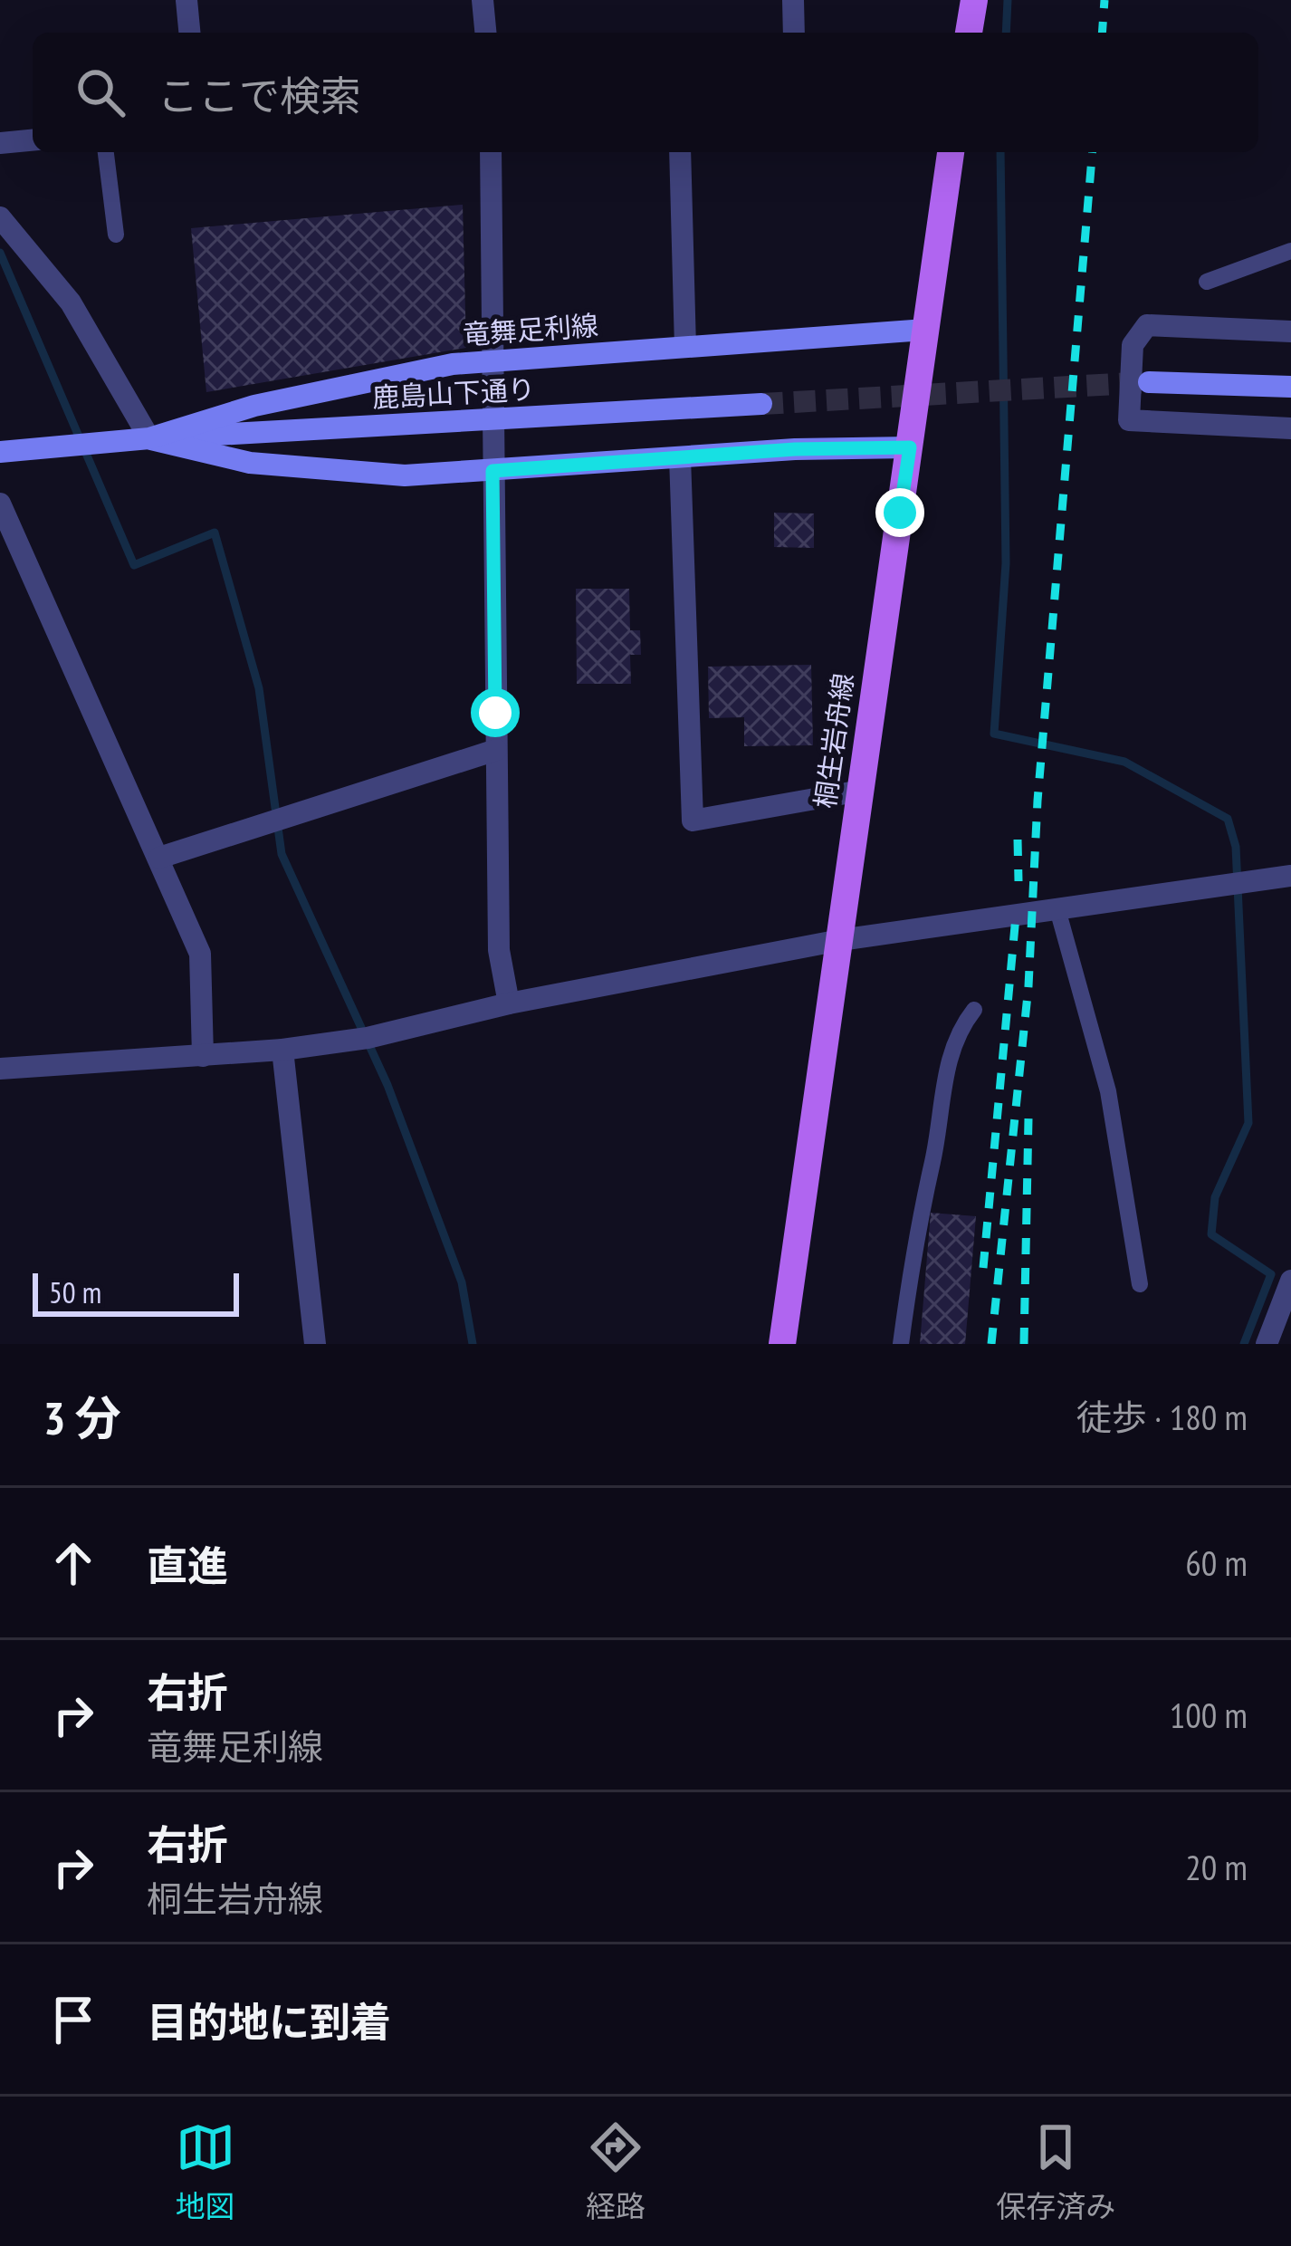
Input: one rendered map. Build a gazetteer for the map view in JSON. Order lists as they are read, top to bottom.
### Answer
{
  "streets": {
    "main road": ["竜舞足利線", "鹿島山下通り", "桐生岩舟線"]
  },
  "crossings": [
    ["竜舞足利線", "鹿島山下通り"],
    ["竜舞足利線", "桐生岩舟線"]
  ],
  "scale_bar": "50 m",
  "page": {
    "search": "ここで検索",
    "scale": "50 m",
    "heading": ["3 分", "徒歩 · 180 m"],
    "list": [
      ["直進", "60 m"],
      ["右折", "竜舞足利線", "100 m"],
      ["右折", "桐生岩舟線", "20 m"],
      "目的地に到着"
    ],
    "nav": ["地図", "経路", "保存済み"]
  }
}
